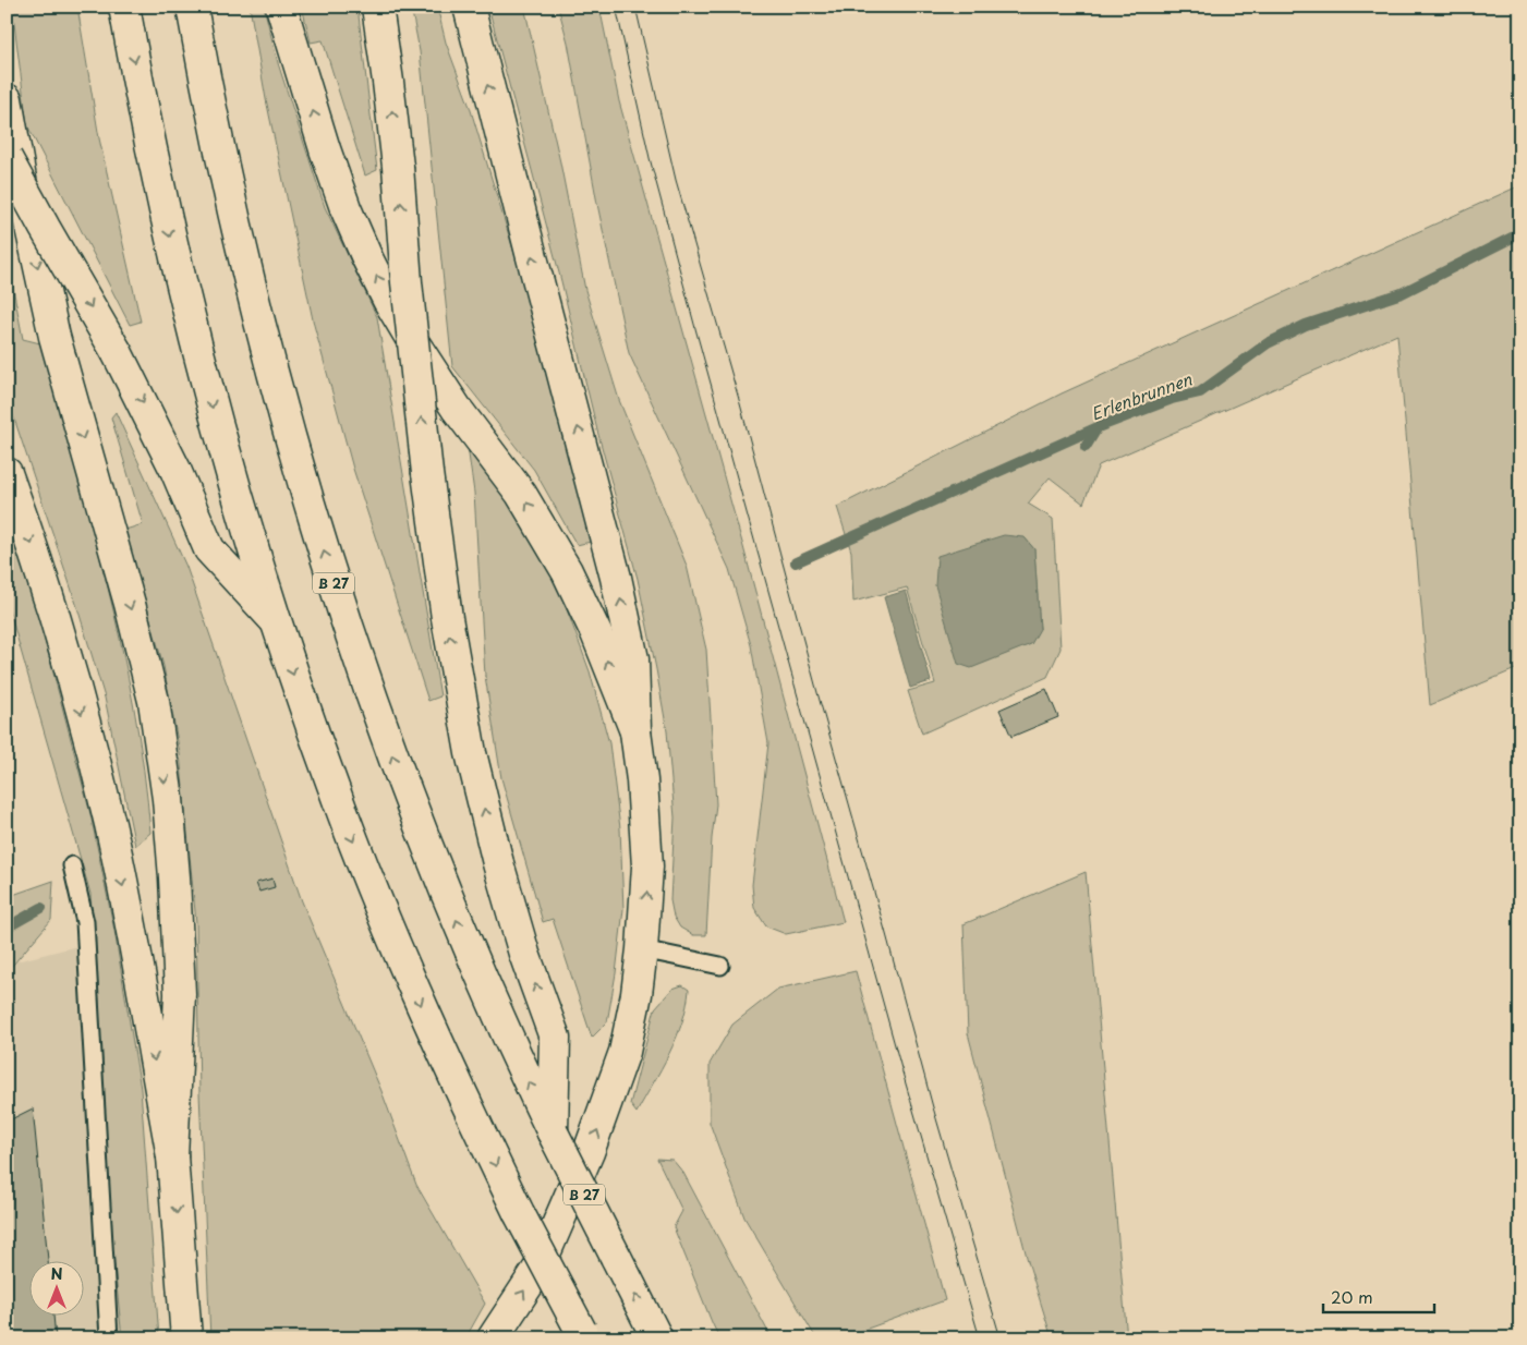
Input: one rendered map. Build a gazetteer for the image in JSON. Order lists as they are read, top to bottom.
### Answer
{
  "streets": {
    "highway": ["B 27"]
  },
  "water": ["Erlenbrunnen"],
  "scale_bar": "20 m",
  "north": "top"
}
